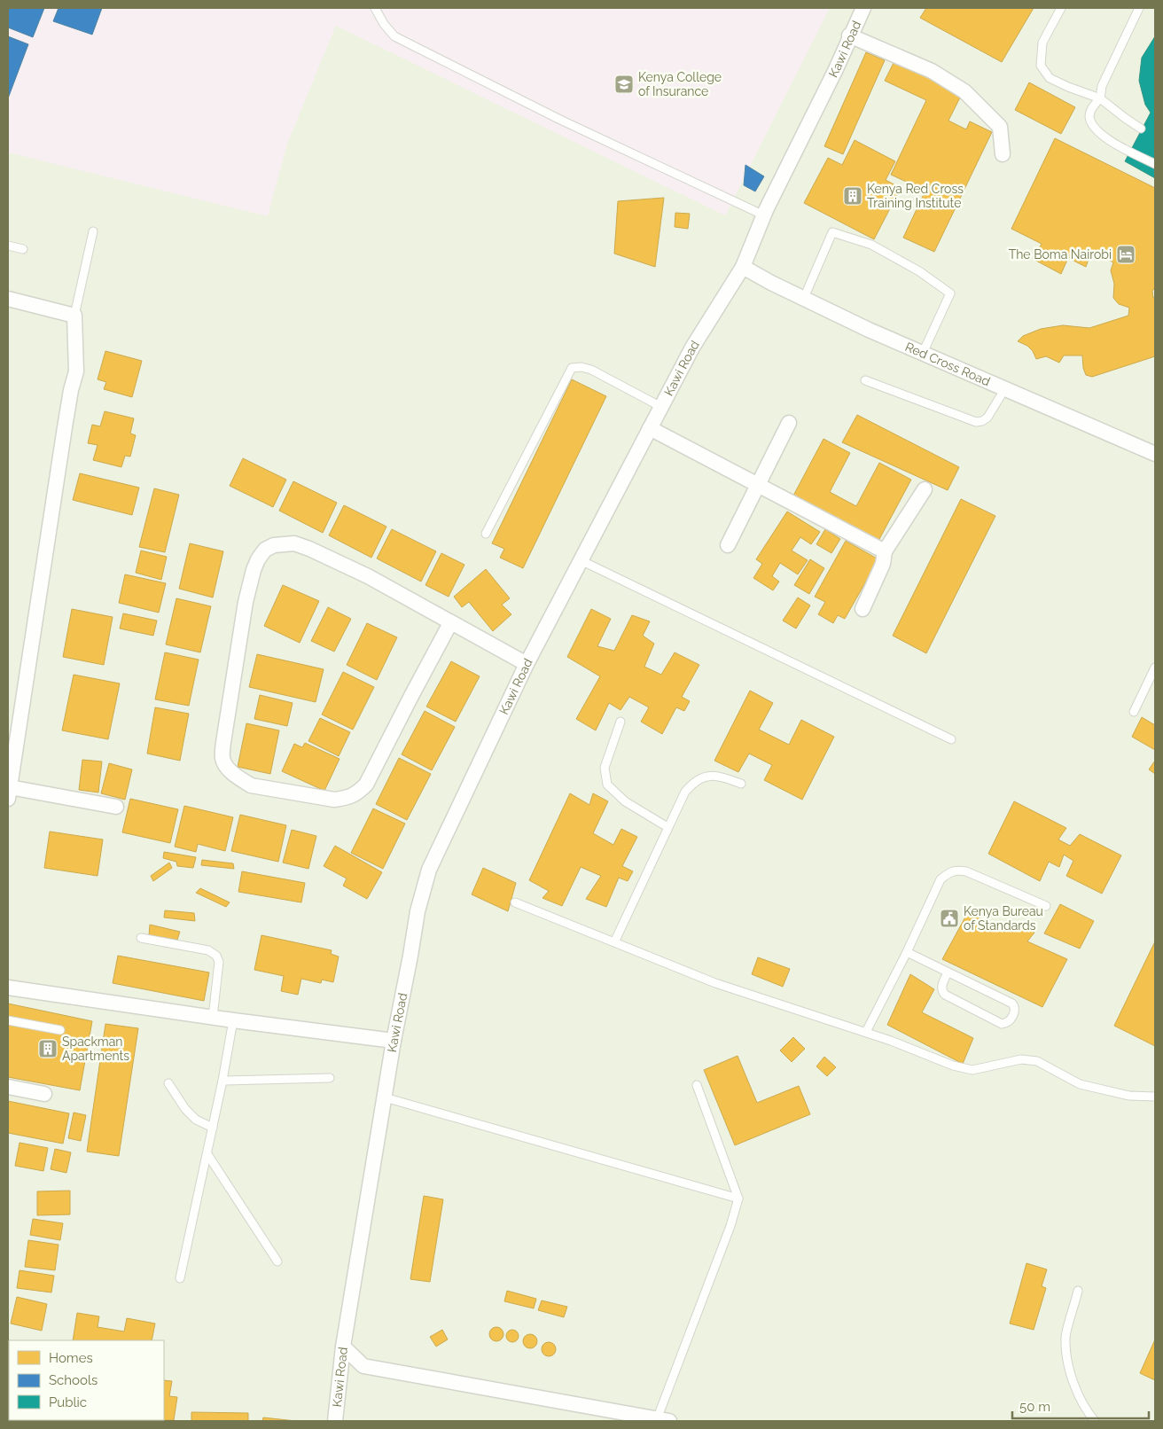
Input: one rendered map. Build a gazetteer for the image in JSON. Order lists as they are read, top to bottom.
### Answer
{
  "streets": {
    "street": ["Kawi Road", "Red Cross Road"]
  },
  "crossings": [
    ["Kawi Road", "Red Cross Road"]
  ],
  "places": {
    "school or university": ["Kenya College of Insurance"],
    "building": ["Kenya Red Cross Training Institute", "Spackman Apartments"],
    "hotel": ["The Boma Nairobi"],
    "public building": ["Kenya Bureau of Standards"]
  },
  "legend": ["Homes", "Schools", "Public"],
  "scale_bar": "50 m"
}
